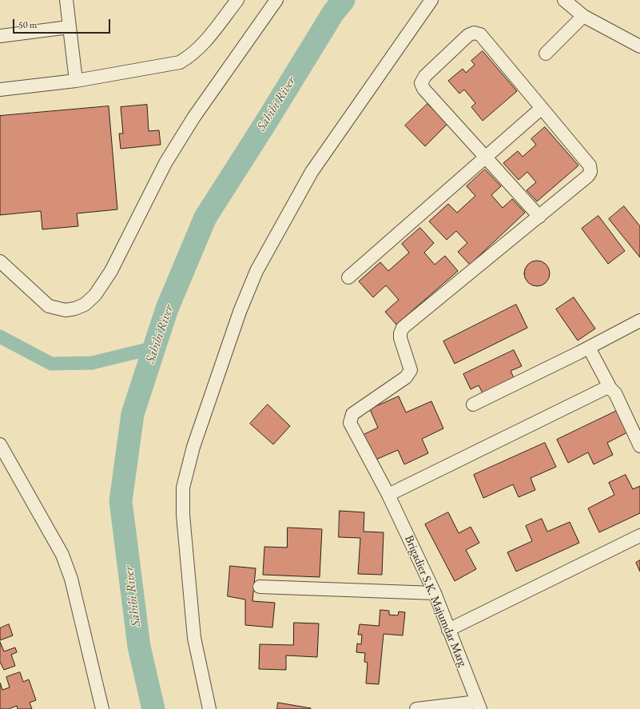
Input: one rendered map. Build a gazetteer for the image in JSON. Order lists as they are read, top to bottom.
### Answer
{
  "streets": {
    "street": ["Brigadier S.K. Majumdar Marg"]
  },
  "water": ["Sahibi River"],
  "scale_bar": "50 m"
}
